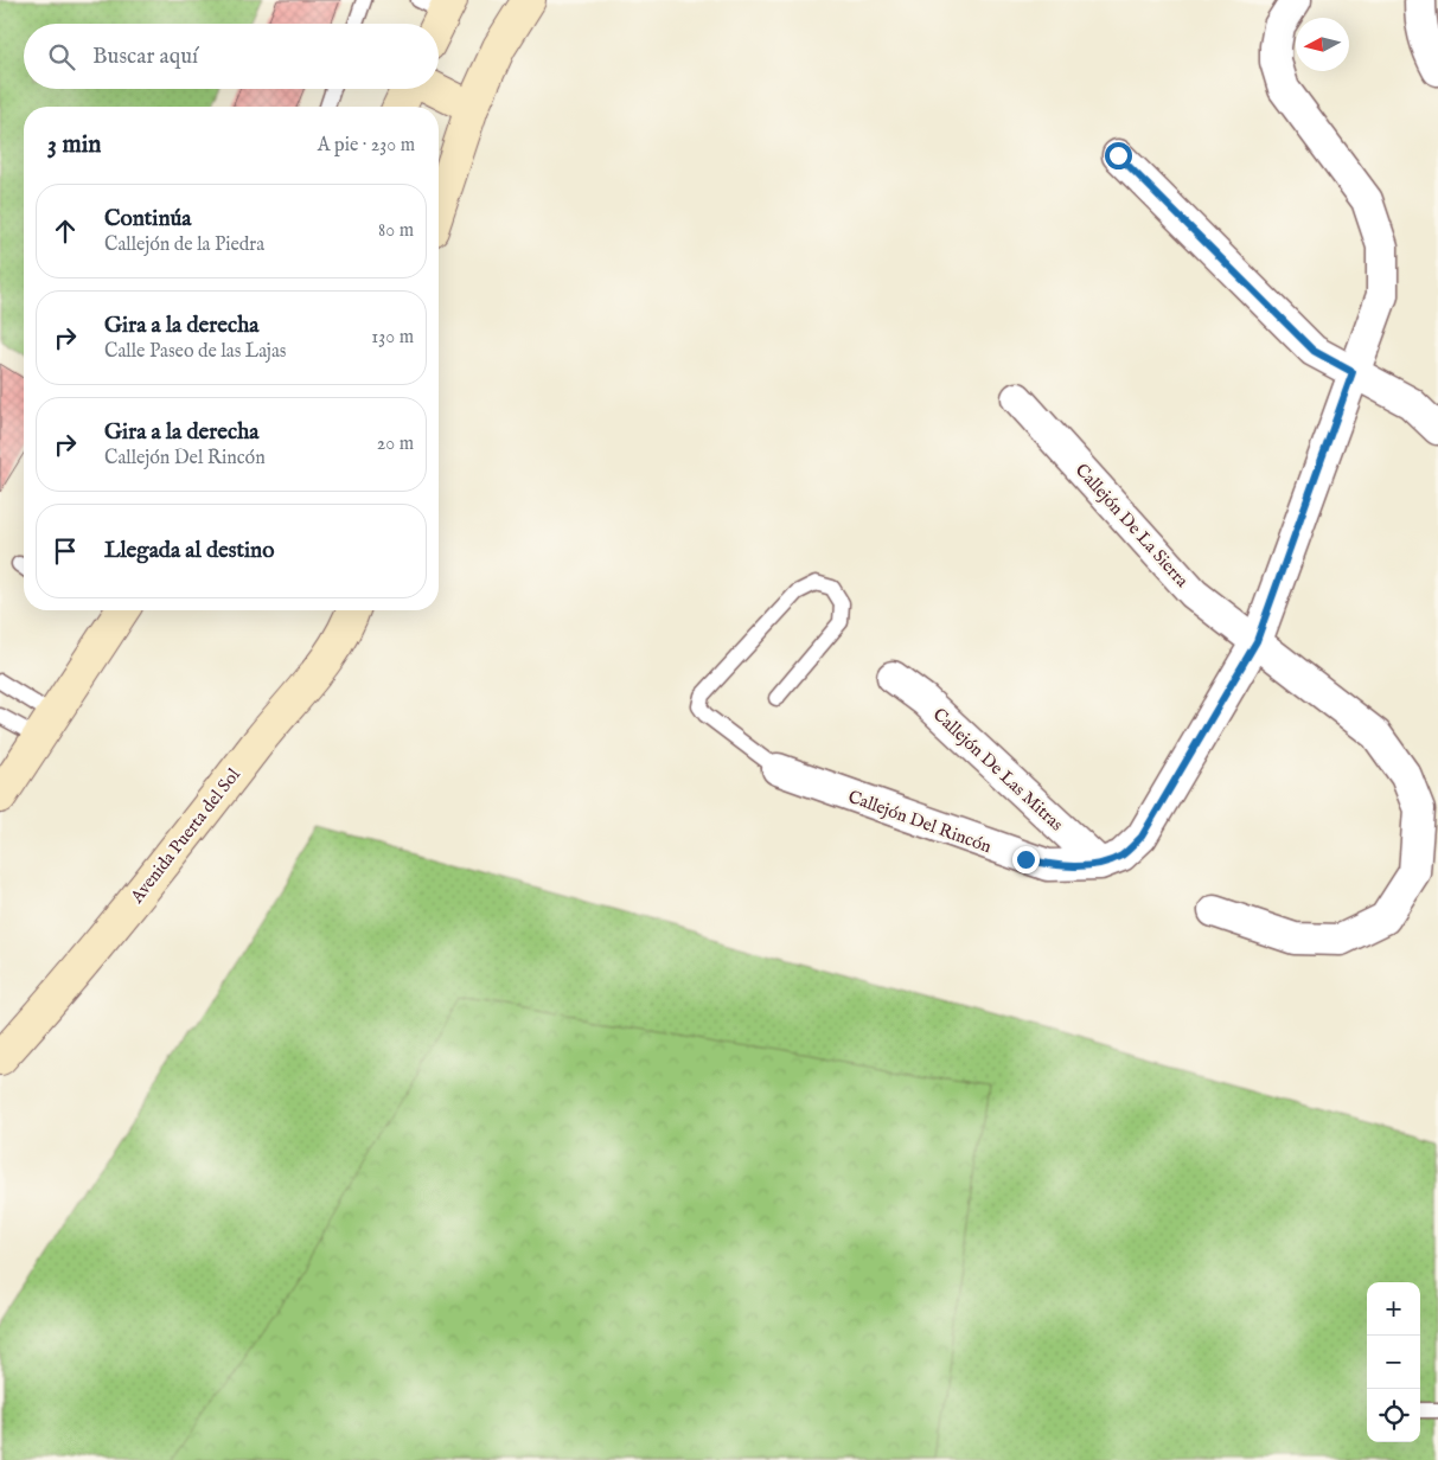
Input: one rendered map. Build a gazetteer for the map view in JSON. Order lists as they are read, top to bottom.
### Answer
{
  "streets": {
    "street": [
      "Callejón De La Sierra",
      "Callejón De Las Mitras",
      "Callejón Del Rincón",
      "Avenida Puerta del Sol"
    ]
  },
  "crossings": [
    ["Callejón De Las Mitras", "Callejón Del Rincón"]
  ],
  "north": "left",
  "page": {
    "search": "Buscar aquí",
    "heading": ["3 min", "A pie · 230 m"],
    "list": [
      ["Continúa", "Callejón de la Piedra", "80 m"],
      ["Gira a la derecha", "Calle Paseo de las Lajas", "130 m"],
      ["Gira a la derecha", "Callejón Del Rincón", "20 m"],
      "Llegada al destino"
    ],
    "map_buttons": ["+", "−"]
  }
}
